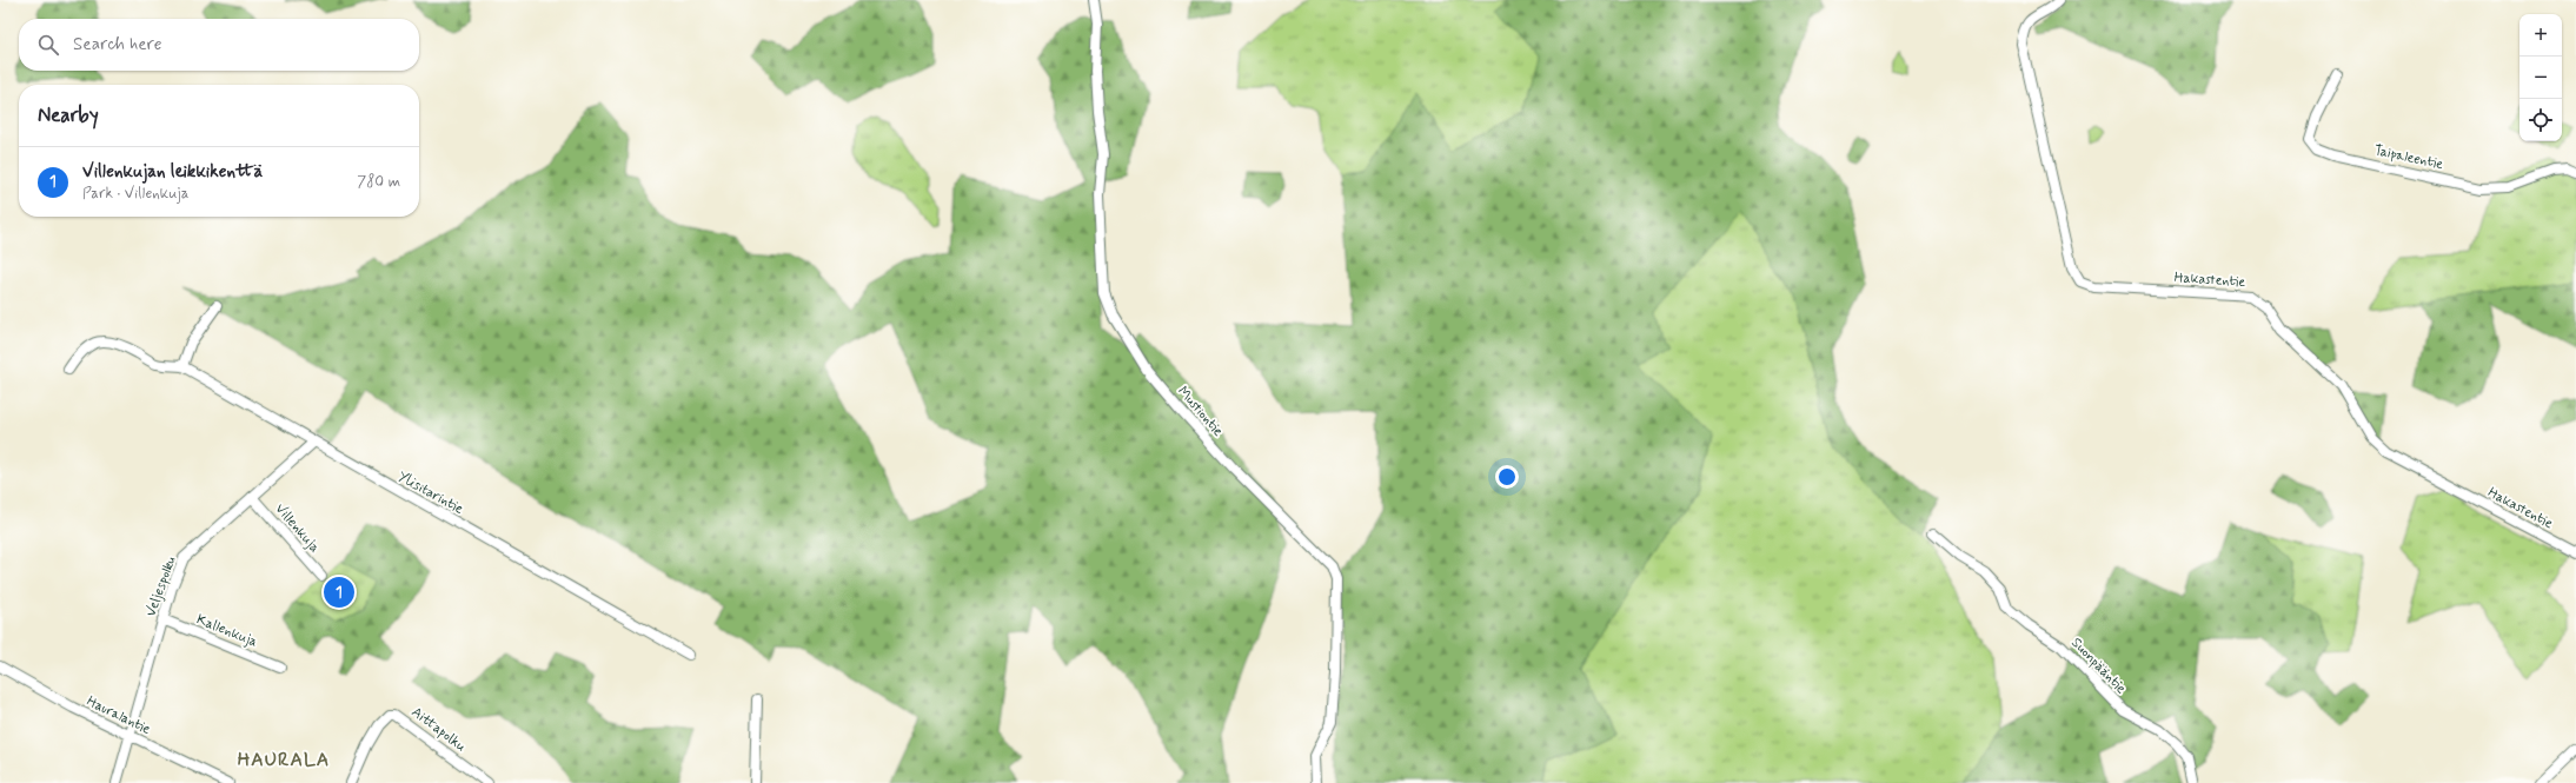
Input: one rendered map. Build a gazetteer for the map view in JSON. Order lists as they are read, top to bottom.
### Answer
{
  "streets": {
    "street": [
      "Taipaleentie",
      "Hakastentie",
      "Mustiontie",
      "Ylisitarintie",
      "Villenkuja",
      "Veljespolku",
      "Kallenkuja",
      "Suonpääntie",
      "Hauralantie",
      "Aittapolku"
    ]
  },
  "crossings": [
    ["Ylisitarintie", "Veljespolku"],
    ["Villenkuja", "Veljespolku"],
    ["Veljespolku", "Kallenkuja"],
    ["Veljespolku", "Hauralantie"]
  ],
  "districts": ["HAURALA"],
  "page": {
    "map_buttons": ["+", "−"],
    "search": "Search here",
    "heading": "Nearby",
    "list": [
      {
        "mark": "1",
        "name": "Villenkujan leikkikenttä",
        "note": "Park · Villenkuja",
        "value": "780 m"
      }
    ],
    "pins": "1"
  }
}
